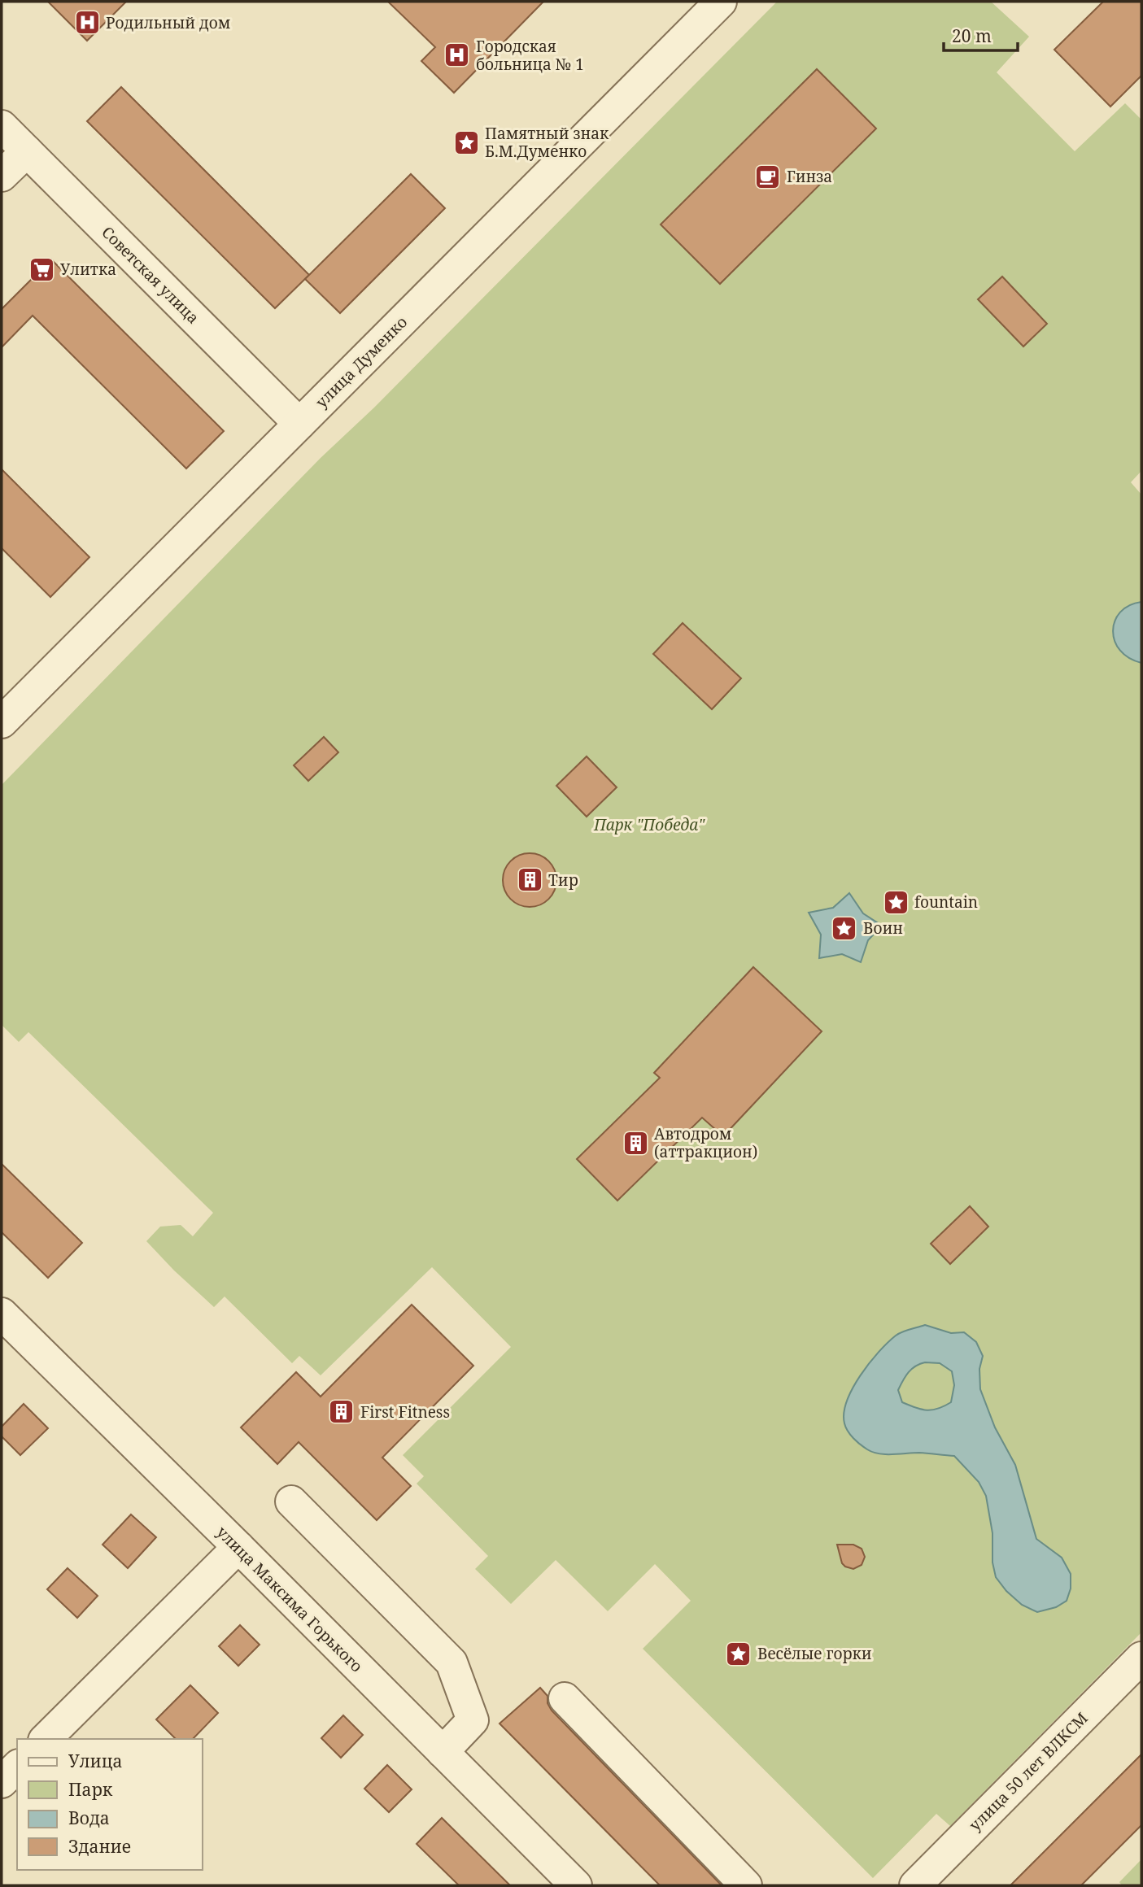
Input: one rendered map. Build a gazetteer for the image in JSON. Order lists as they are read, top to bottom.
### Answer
{
  "streets": {
    "street": [
      "Советская улица",
      "улица Думенко",
      "улица Максима Горького",
      "улица 50 лет ВЛКСМ"
    ]
  },
  "crossings": [
    ["Советская улица", "улица Думенко"]
  ],
  "parks": ["Парк \"Победа\""],
  "places": {
    "hospital": ["Родильный дом", "Городская больница № 1"],
    "place": [
      "Памятный знак Б.М.Думенко",
      "fountain",
      "Воин",
      "Весёлые горки"
    ],
    "cafe": ["Гинза"],
    "supermarket": ["Улитка"],
    "building": ["Тир", "Автодром (аттракцион)", "First Fitness"]
  },
  "legend": [
    "Улица",
    "Парк",
    "Вода",
    "Здание"
  ],
  "scale_bar": "20 m"
}
